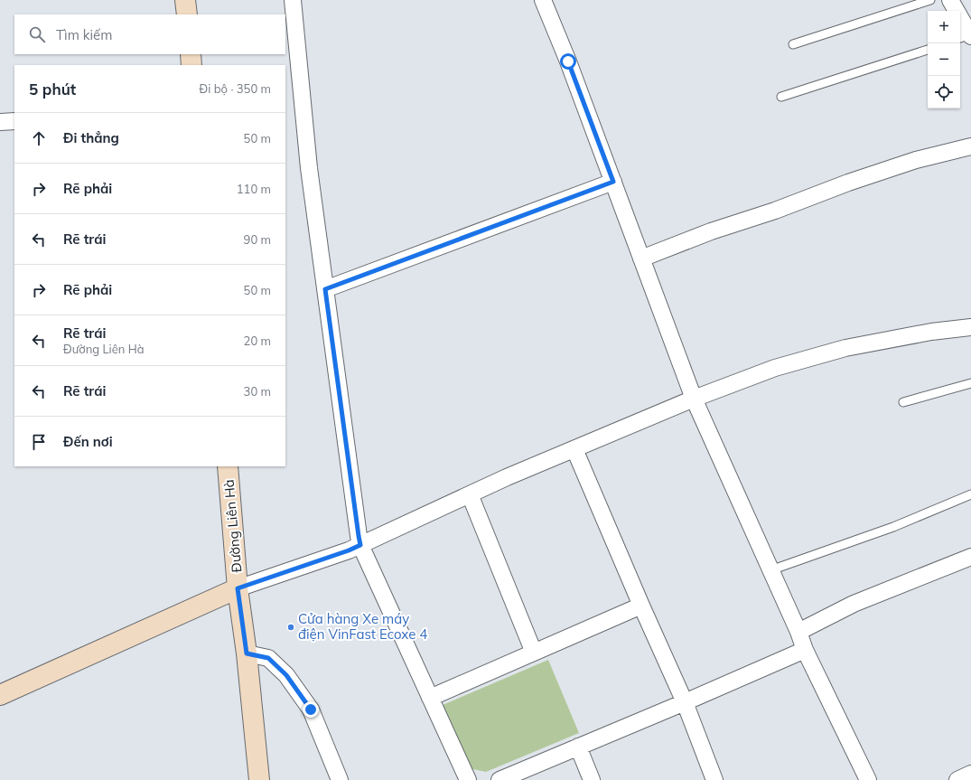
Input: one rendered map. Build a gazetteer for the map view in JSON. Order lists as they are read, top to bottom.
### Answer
{
  "streets": {
    "main road": ["Đường Liên Hà"]
  },
  "places": ["Cửa hàng Xe máy điện VinFast Ecoxe 4"],
  "page": {
    "map_buttons": ["+", "−"],
    "search": "Tìm kiếm",
    "heading": ["5 phút", "Đi bộ · 350 m"],
    "list": [
      ["Đi thẳng", "50 m"],
      ["Rẽ phải", "110 m"],
      ["Rẽ trái", "90 m"],
      ["Rẽ phải", "50 m"],
      ["Rẽ trái", "Đường Liên Hà", "20 m"],
      ["Rẽ trái", "30 m"],
      "Đến nơi"
    ]
  }
}
